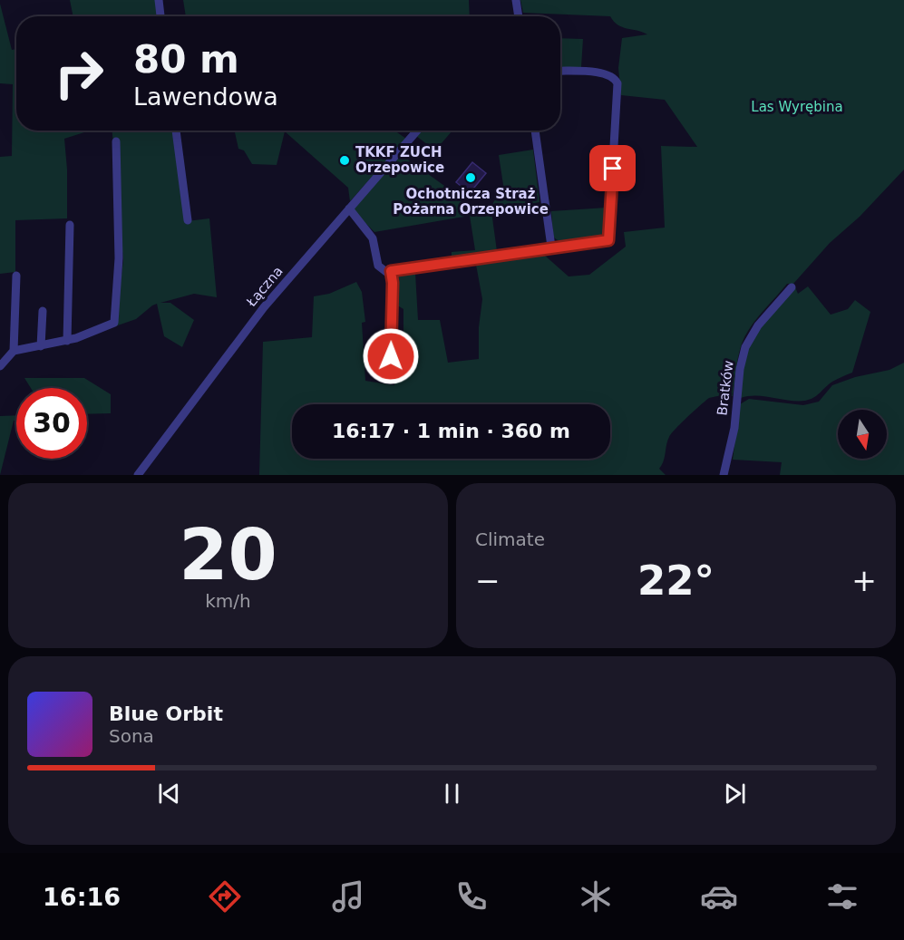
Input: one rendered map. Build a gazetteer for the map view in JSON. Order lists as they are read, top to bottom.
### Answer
{
  "streets": {
    "street": ["Łączna", "Bratków"]
  },
  "parks": ["Las Wyrębina"],
  "places": ["TKKF ZUCH Orzepowice", "Ochotnicza Straż Pożarna Orzepowice"],
  "north": "bottom",
  "page": {
    "turn": ["80 m", "Lawendowa"],
    "limit": "30",
    "trip": "16:17 · 1 min · 360 m",
    "tile": [
      ["20", "km/h"],
      "Climate"
    ],
    "heat": ["−", "22°", "+"],
    "song": ["Blue Orbit", "Sona"],
    "tabs": "16:16"
  }
}
